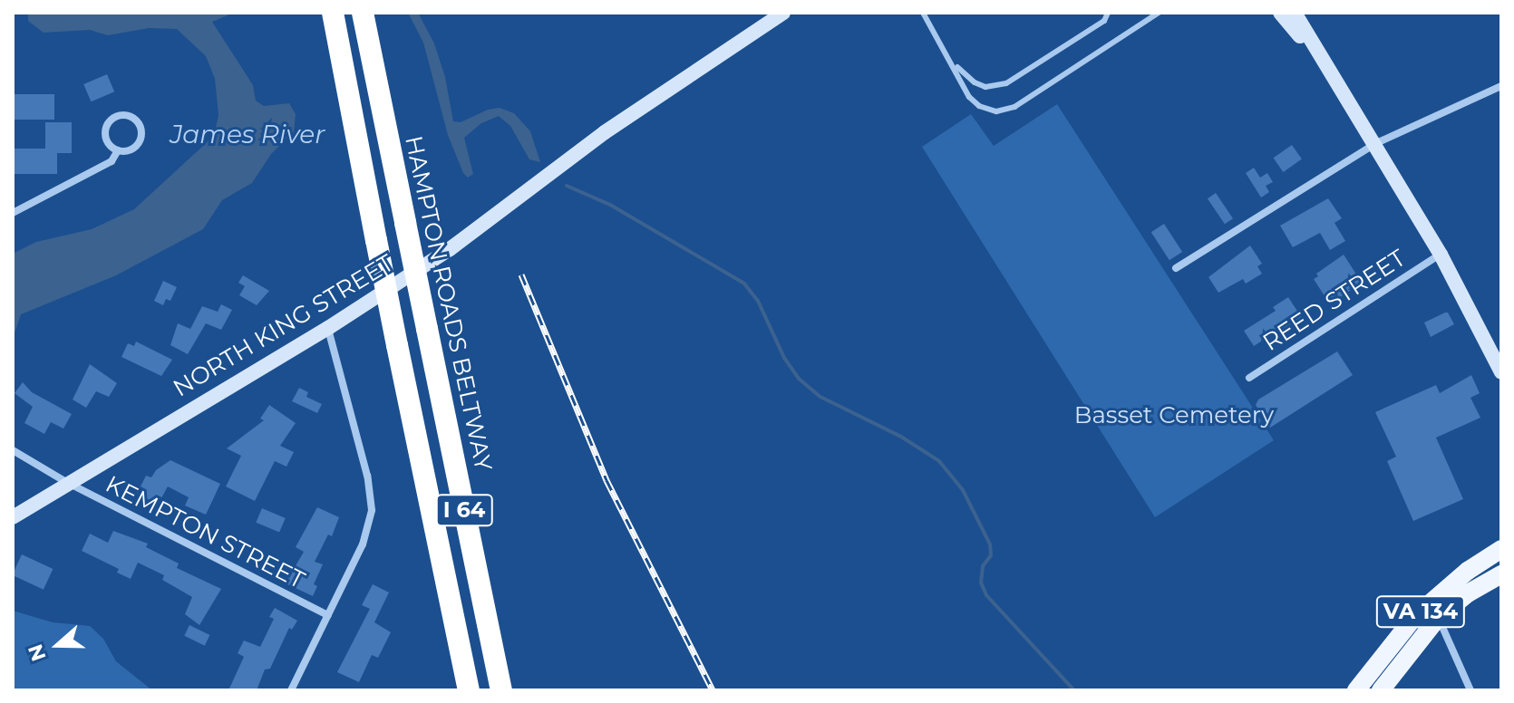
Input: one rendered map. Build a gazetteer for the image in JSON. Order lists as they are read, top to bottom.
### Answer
{
  "streets": {
    "highway": ["HAMPTON ROADS BELTWAY", "I 64"],
    "main road": ["NORTH KING STREET", "VA 134"],
    "street": ["REED STREET", "KEMPTON STREET"]
  },
  "crossings": [
    ["NORTH KING STREET", "KEMPTON STREET"]
  ],
  "water": ["James River"],
  "parks": ["Basset Cemetery"],
  "north": "left"
}
